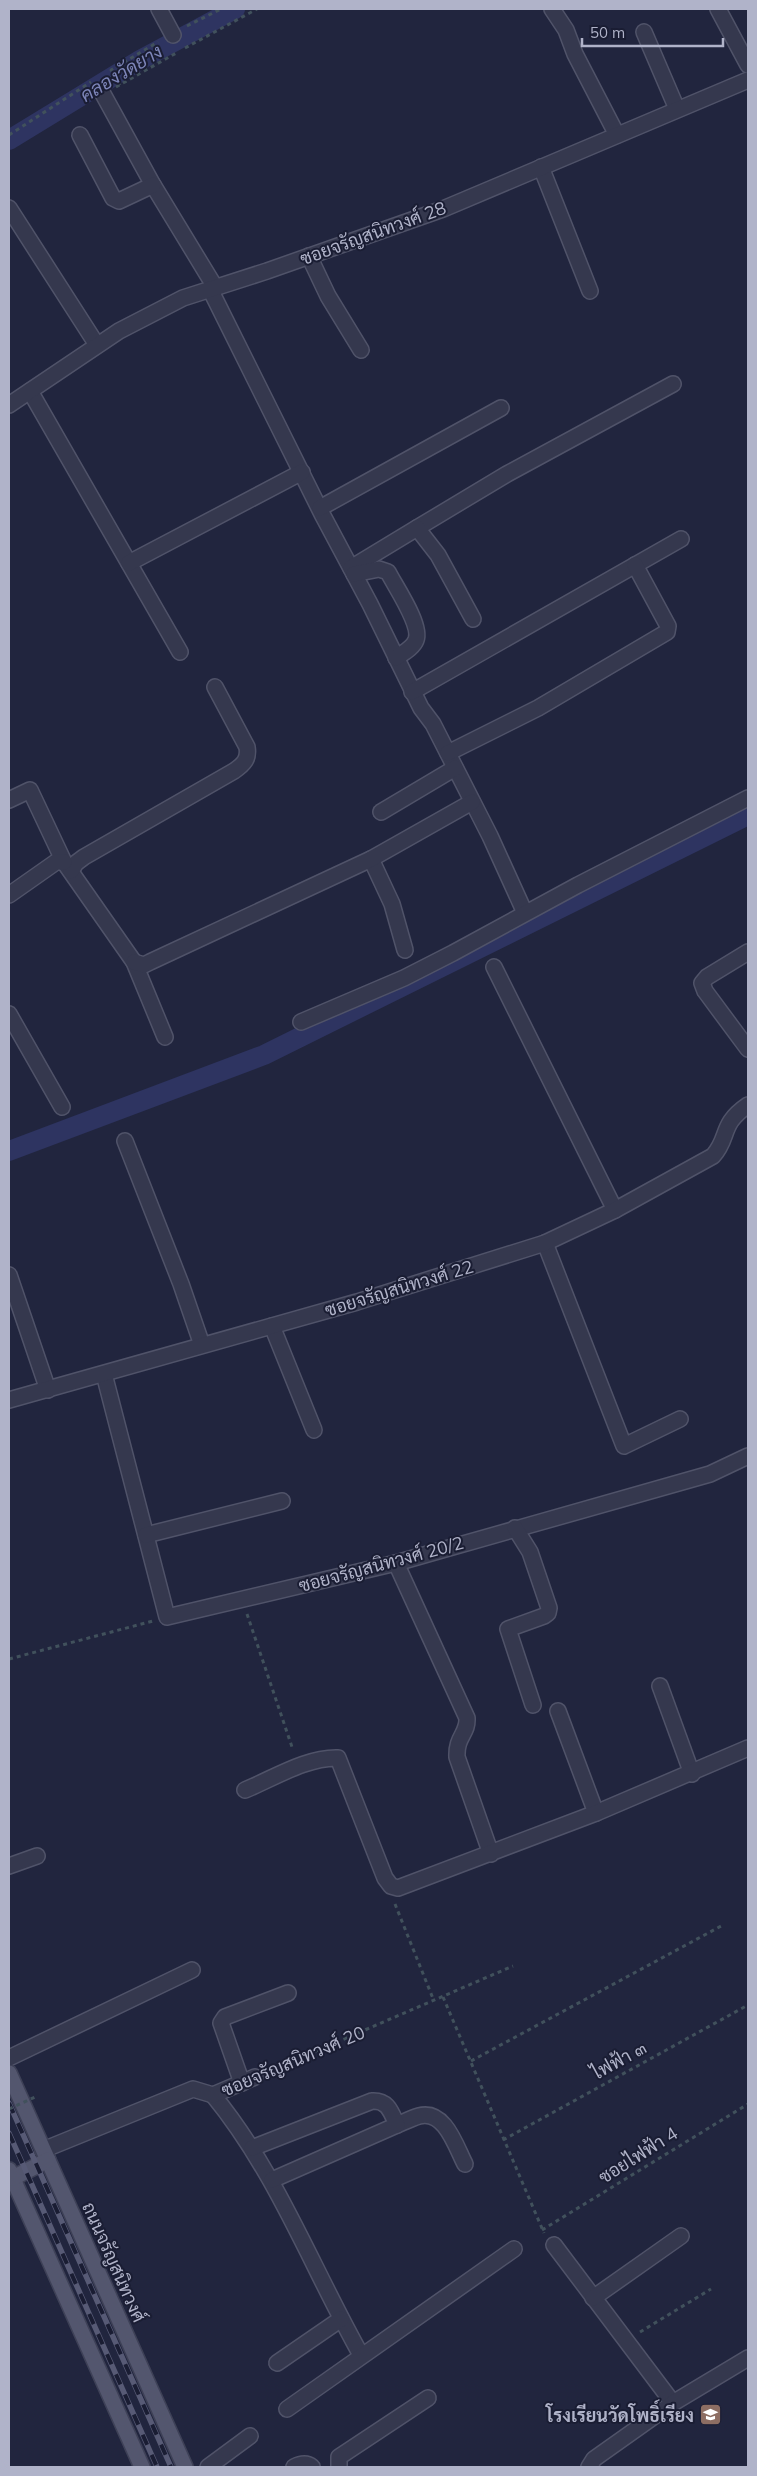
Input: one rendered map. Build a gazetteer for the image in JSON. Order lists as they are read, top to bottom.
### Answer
{
  "streets": {
    "main road": ["ถนนจรัญสนิทวงศ์"],
    "street": [
      "ซอยจรัญสนิทวงศ์ 28",
      "ซอยจรัญสนิทวงศ์ 22",
      "ซอยจรัญสนิทวงศ์ 20/2",
      "ซอยจรัญสนิทวงศ์ 20"
    ],
    "path": ["ไฟฟ้า ๓", "ซอยไฟฟ้า 4"]
  },
  "crossings": [
    ["ซอยจรัญสนิทวงศ์ 20", "ถนนจรัญสนิทวงศ์"]
  ],
  "water": ["คลองวัดยาง"],
  "places": {
    "school or university": ["โรงเรียนวัดโพธิ์เรียง"]
  },
  "scale_bar": "50 m"
}
